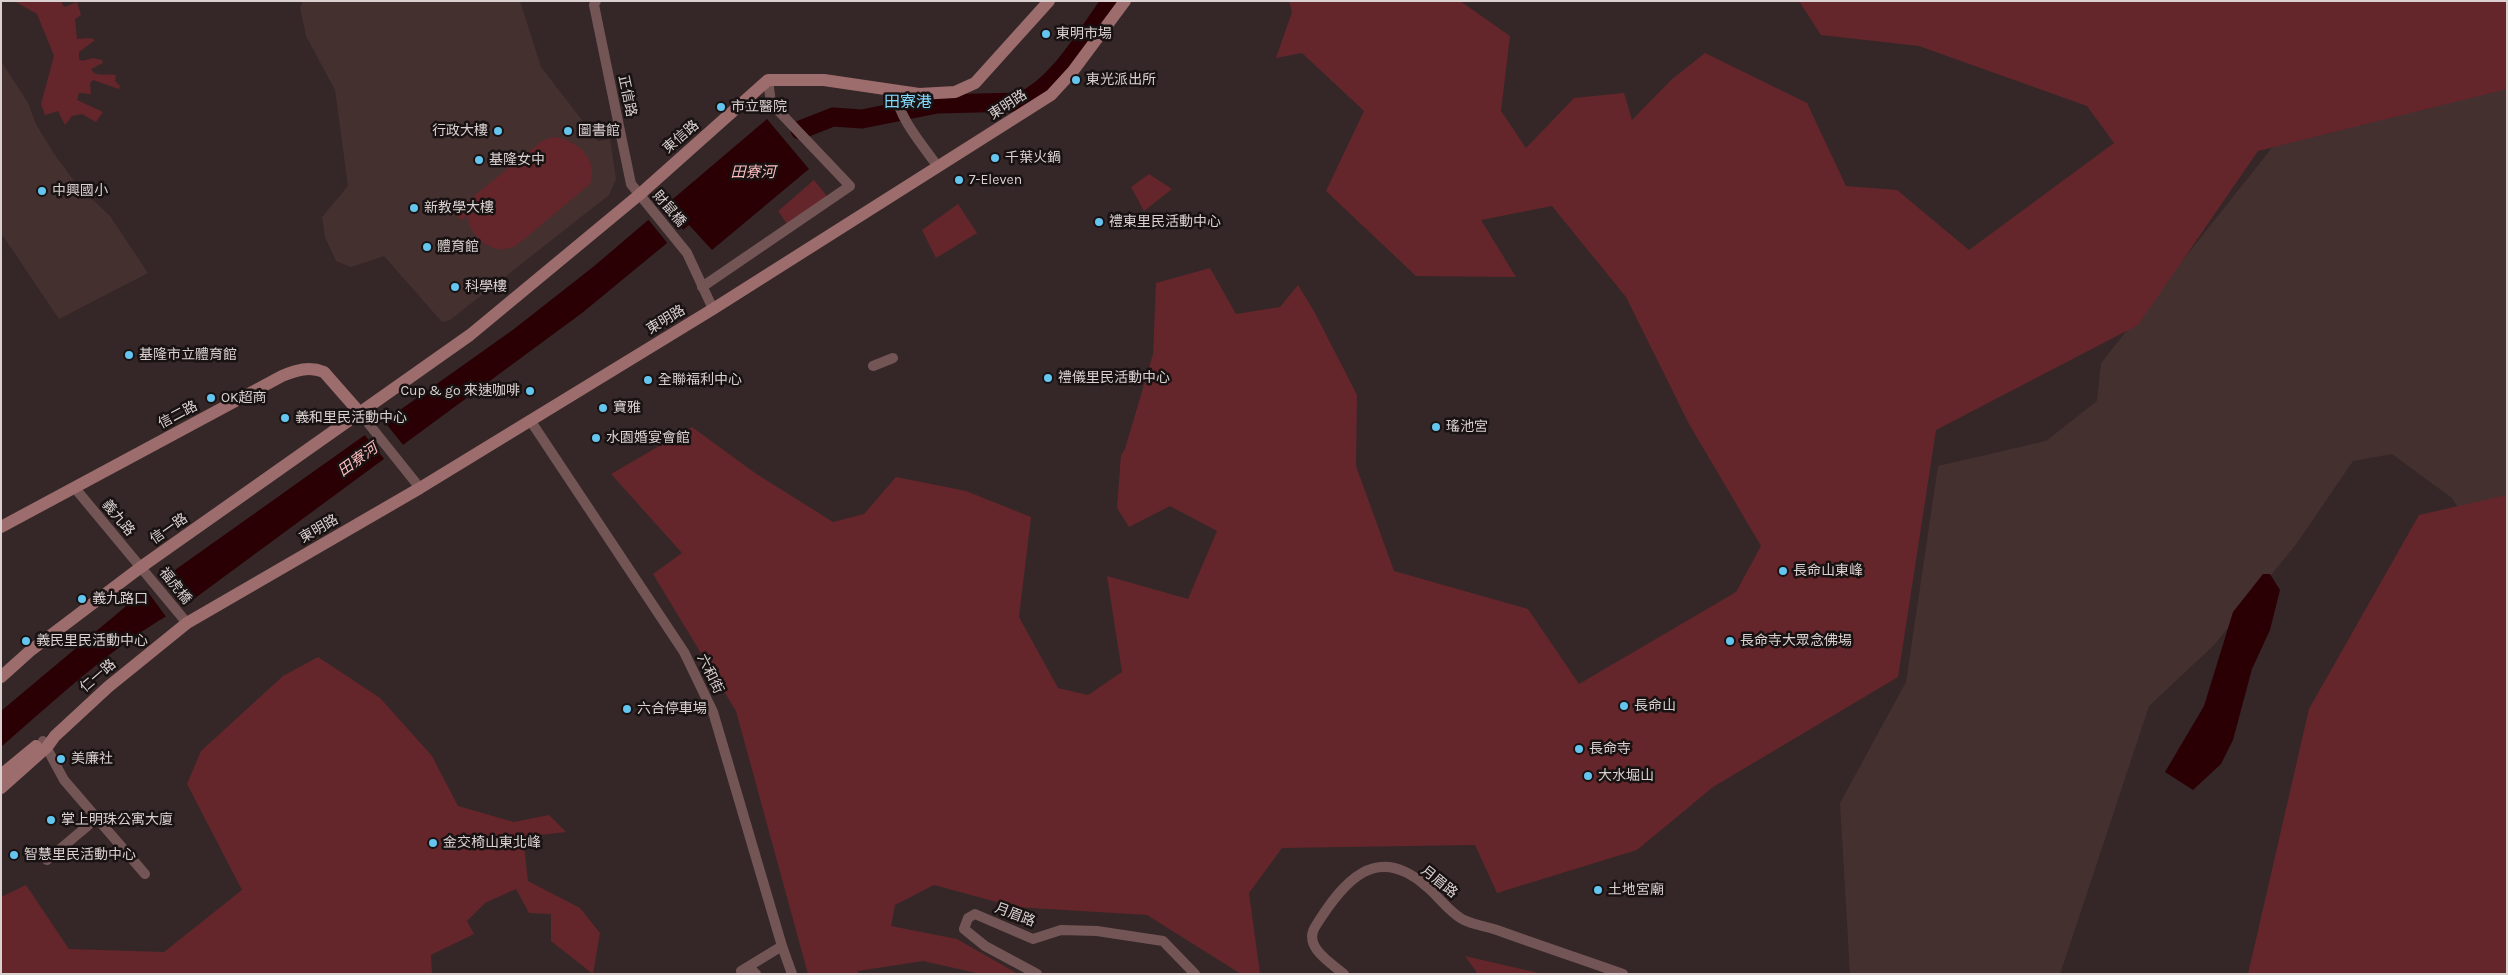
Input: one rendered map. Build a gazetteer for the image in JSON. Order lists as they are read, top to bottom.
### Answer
{
  "streets": {
    "street": [
      "正信路",
      "東明路",
      "東信路",
      "財鼠橋",
      "信二路",
      "義九路",
      "信一路",
      "福虎橋",
      "六和街",
      "仁一路",
      "月眉路"
    ]
  },
  "crossings": [
    ["正信路", "東信路"],
    ["正信路", "財鼠橋"],
    ["東明路", "財鼠橋"],
    ["東明路", "福虎橋"],
    ["東明路", "六和街"],
    ["東明路", "仁一路"],
    ["東信路", "財鼠橋"],
    ["東信路", "信二路"],
    ["東信路", "信一路"],
    ["信二路", "義九路"],
    ["信二路", "信一路"],
    ["義九路", "信一路"],
    ["義九路", "福虎橋"],
    ["信一路", "福虎橋"],
    ["福虎橋", "仁一路"]
  ],
  "districts": ["田寮港"],
  "water": ["田寮河"],
  "places": [
    "東明市場",
    "東光派出所",
    "市立醫院",
    "行政大樓",
    "圖書館",
    "千葉火鍋",
    "基隆女中",
    "7-Eleven",
    "中興國小",
    "新教學大樓",
    "禮東里民活動中心",
    "體育館",
    "科學樓",
    "基隆市立體育館",
    "禮儀里民活動中心",
    "全聯福利中心",
    "Cup & go 來速咖啡",
    "OK超商",
    "寶雅",
    "義和里民活動中心",
    "瑤池宮",
    "水園婚宴會館",
    "長命山東峰",
    "義九路口",
    "義民里民活動中心",
    "長命寺大眾念佛場",
    "長命山",
    "六合停車場",
    "長命寺",
    "美廉社",
    "大水堀山",
    "掌上明珠公寓大廈",
    "金交椅山東北峰",
    "智慧里民活動中心",
    "土地宮廟"
  ]
}
